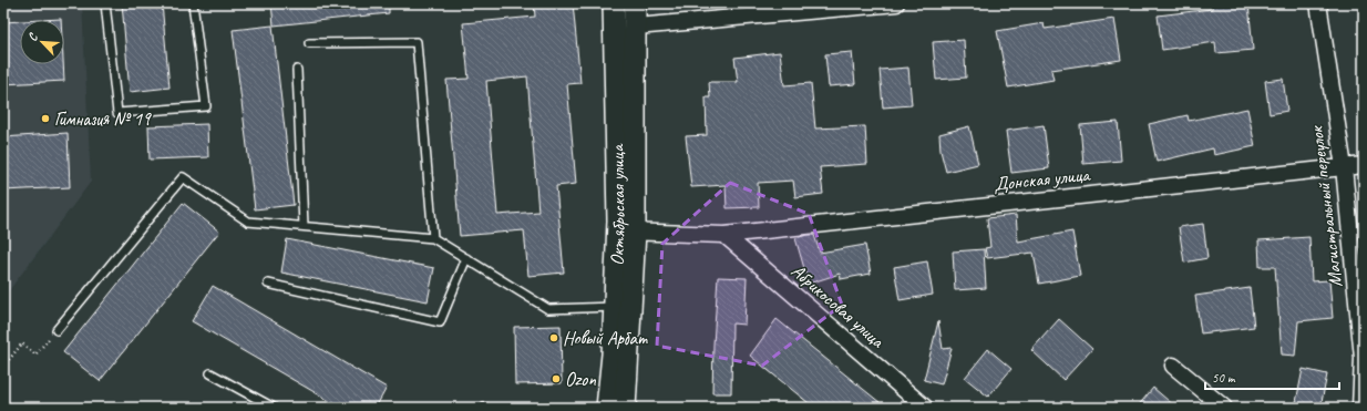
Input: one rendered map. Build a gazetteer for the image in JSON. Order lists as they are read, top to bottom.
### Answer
{
  "streets": {
    "main road": ["Октябрьская улица"],
    "street": ["Донская улица", "Магистральный переулок", "Абрикосовая улица"]
  },
  "crossings": [
    ["Донская улица", "Октябрьская улица"],
    ["Донская улица", "Магистральный переулок"],
    ["Донская улица", "Абрикосовая улица"]
  ],
  "places": ["Гимназия № 19", "Новый Арбат", "Ozon"],
  "scale_bar": "50 m",
  "north": "top left"
}
